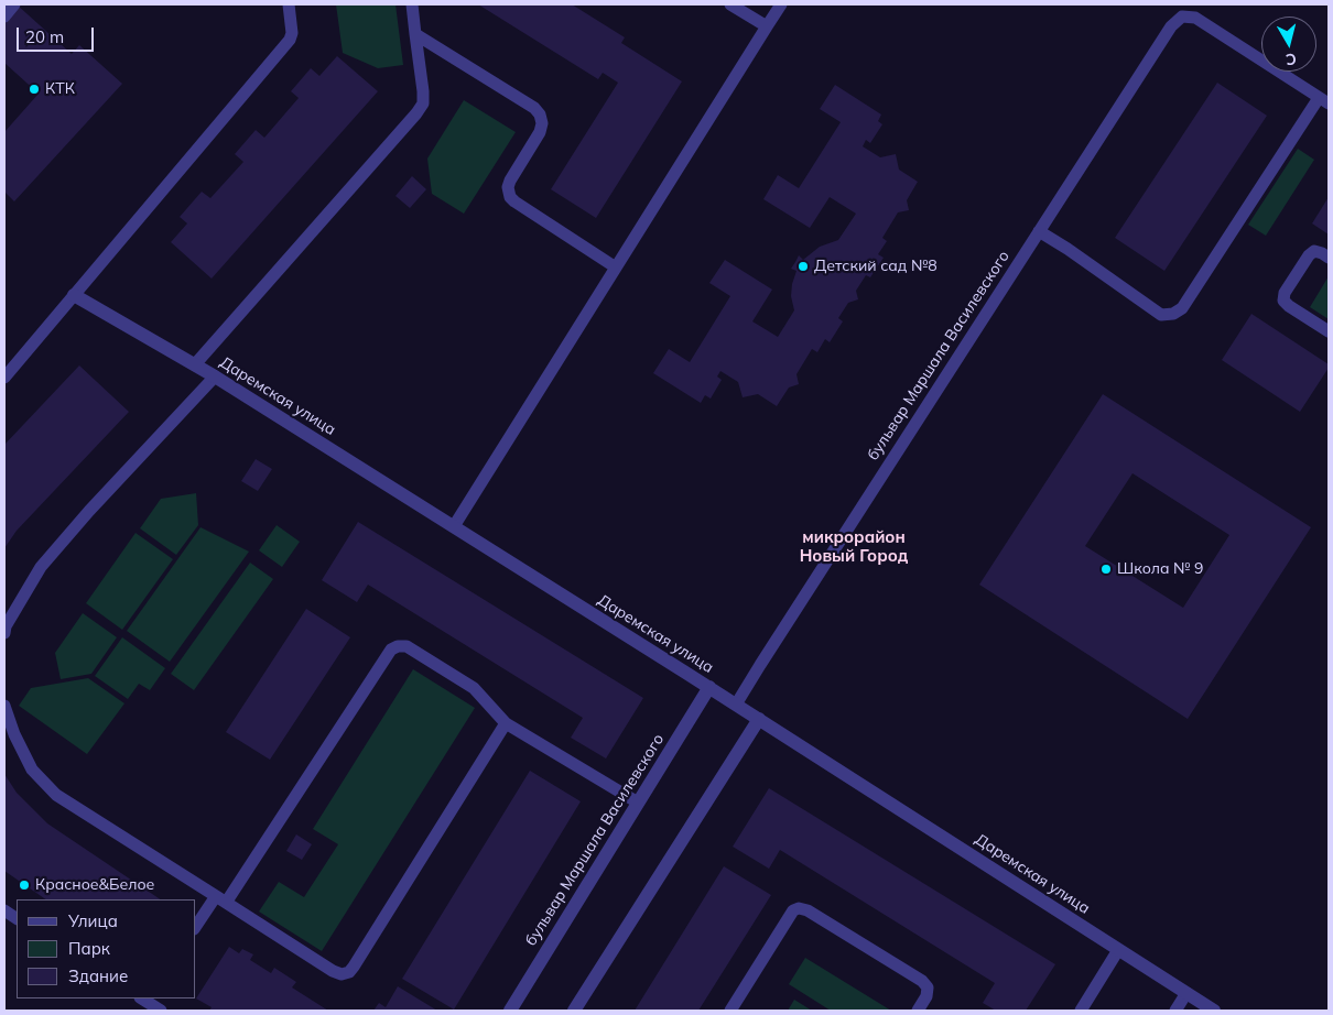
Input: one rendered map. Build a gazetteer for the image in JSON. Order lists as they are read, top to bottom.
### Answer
{
  "streets": {
    "street": ["бульвар Маршала Василевского", "Даремская улица"]
  },
  "crossings": [
    ["бульвар Маршала Василевского", "Даремская улица"]
  ],
  "districts": ["микрорайон Новый Город"],
  "places": [
    "КТК",
    "Детский сад №8",
    "Школа № 9",
    "Красное&Белое"
  ],
  "legend": ["Улица", "Парк", "Здание"],
  "scale_bar": "20 m",
  "north": "bottom"
}
